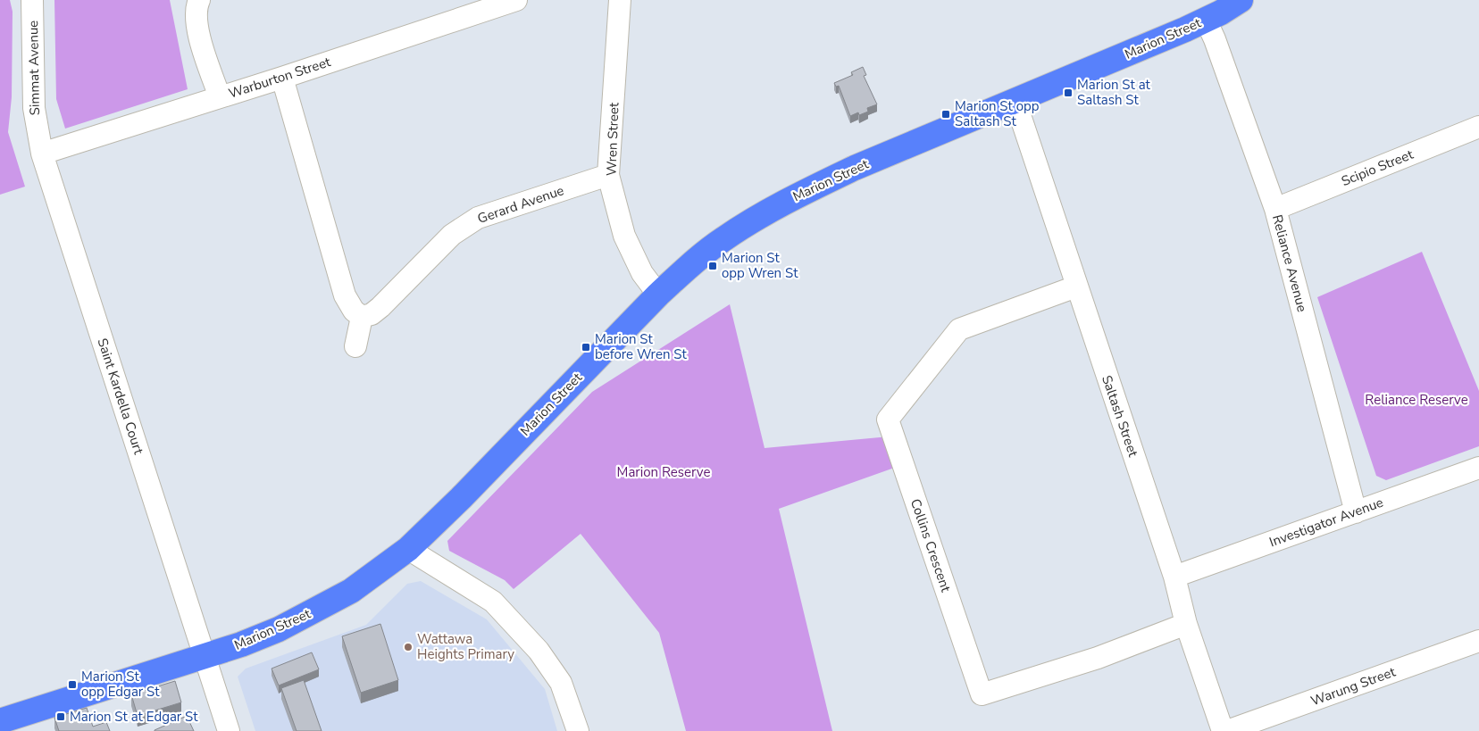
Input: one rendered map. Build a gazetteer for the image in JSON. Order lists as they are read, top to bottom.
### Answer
{
  "streets": {
    "main road": ["Marion Street"],
    "street": [
      "Simmat Avenue",
      "Warburton Street",
      "Wren Street",
      "Scipio Street",
      "Gerard Avenue",
      "Reliance Avenue",
      "Saint Kardella Court",
      "Saltash Street",
      "Investigator Avenue",
      "Collins Crescent",
      "Warung Street"
    ]
  },
  "crossings": [
    ["Marion Street", "Wren Street"],
    ["Marion Street", "Reliance Avenue"],
    ["Marion Street", "Saint Kardella Court"],
    ["Marion Street", "Saltash Street"],
    ["Simmat Avenue", "Warburton Street"],
    ["Simmat Avenue", "Saint Kardella Court"],
    ["Warburton Street", "Saint Kardella Court"],
    ["Wren Street", "Gerard Avenue"],
    ["Scipio Street", "Reliance Avenue"],
    ["Reliance Avenue", "Investigator Avenue"],
    ["Saltash Street", "Investigator Avenue"],
    ["Saltash Street", "Collins Crescent"]
  ],
  "parks": ["Reliance Reserve", "Marion Reserve"],
  "places": {
    "transit": [
      "Marion St at Saltash St",
      "Marion St opp Saltash St",
      "Marion St opp Wren St",
      "Marion St before Wren St",
      "Marion St opp Edgar St",
      "Marion St at Edgar St"
    ],
    "other": ["Wattawa Heights Primary"]
  }
}
